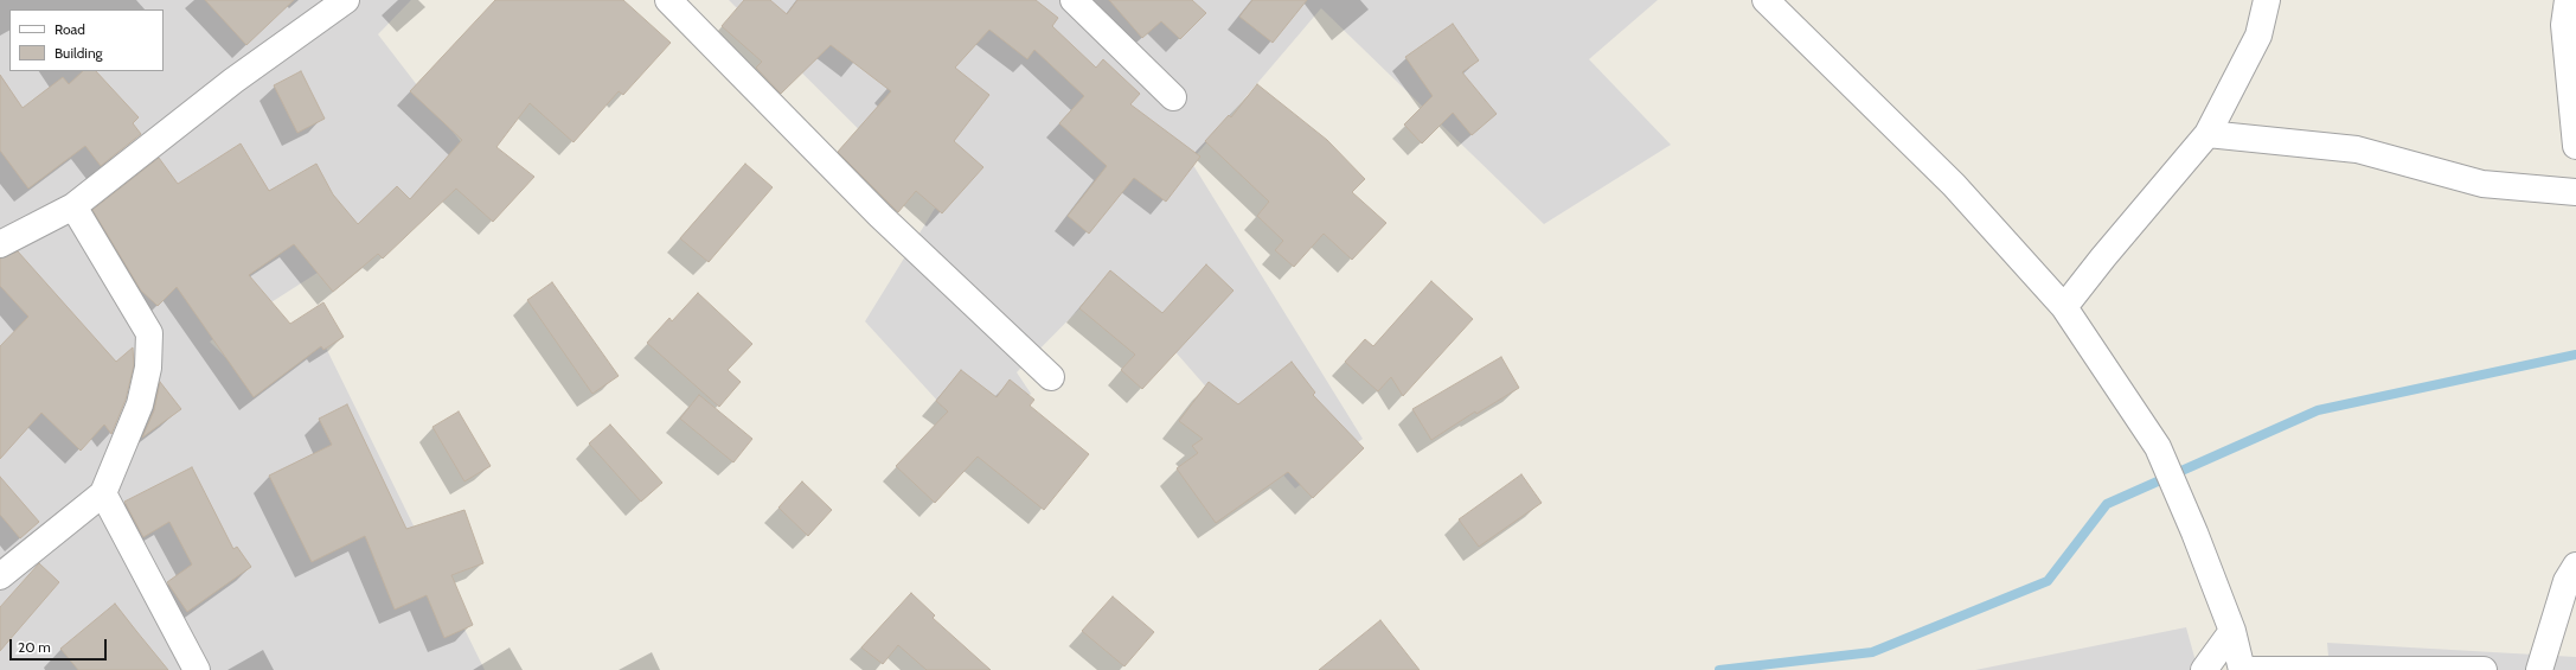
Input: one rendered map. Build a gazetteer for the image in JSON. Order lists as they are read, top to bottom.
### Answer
{
  "legend": ["Road", "Building"],
  "scale_bar": "20 m"
}
